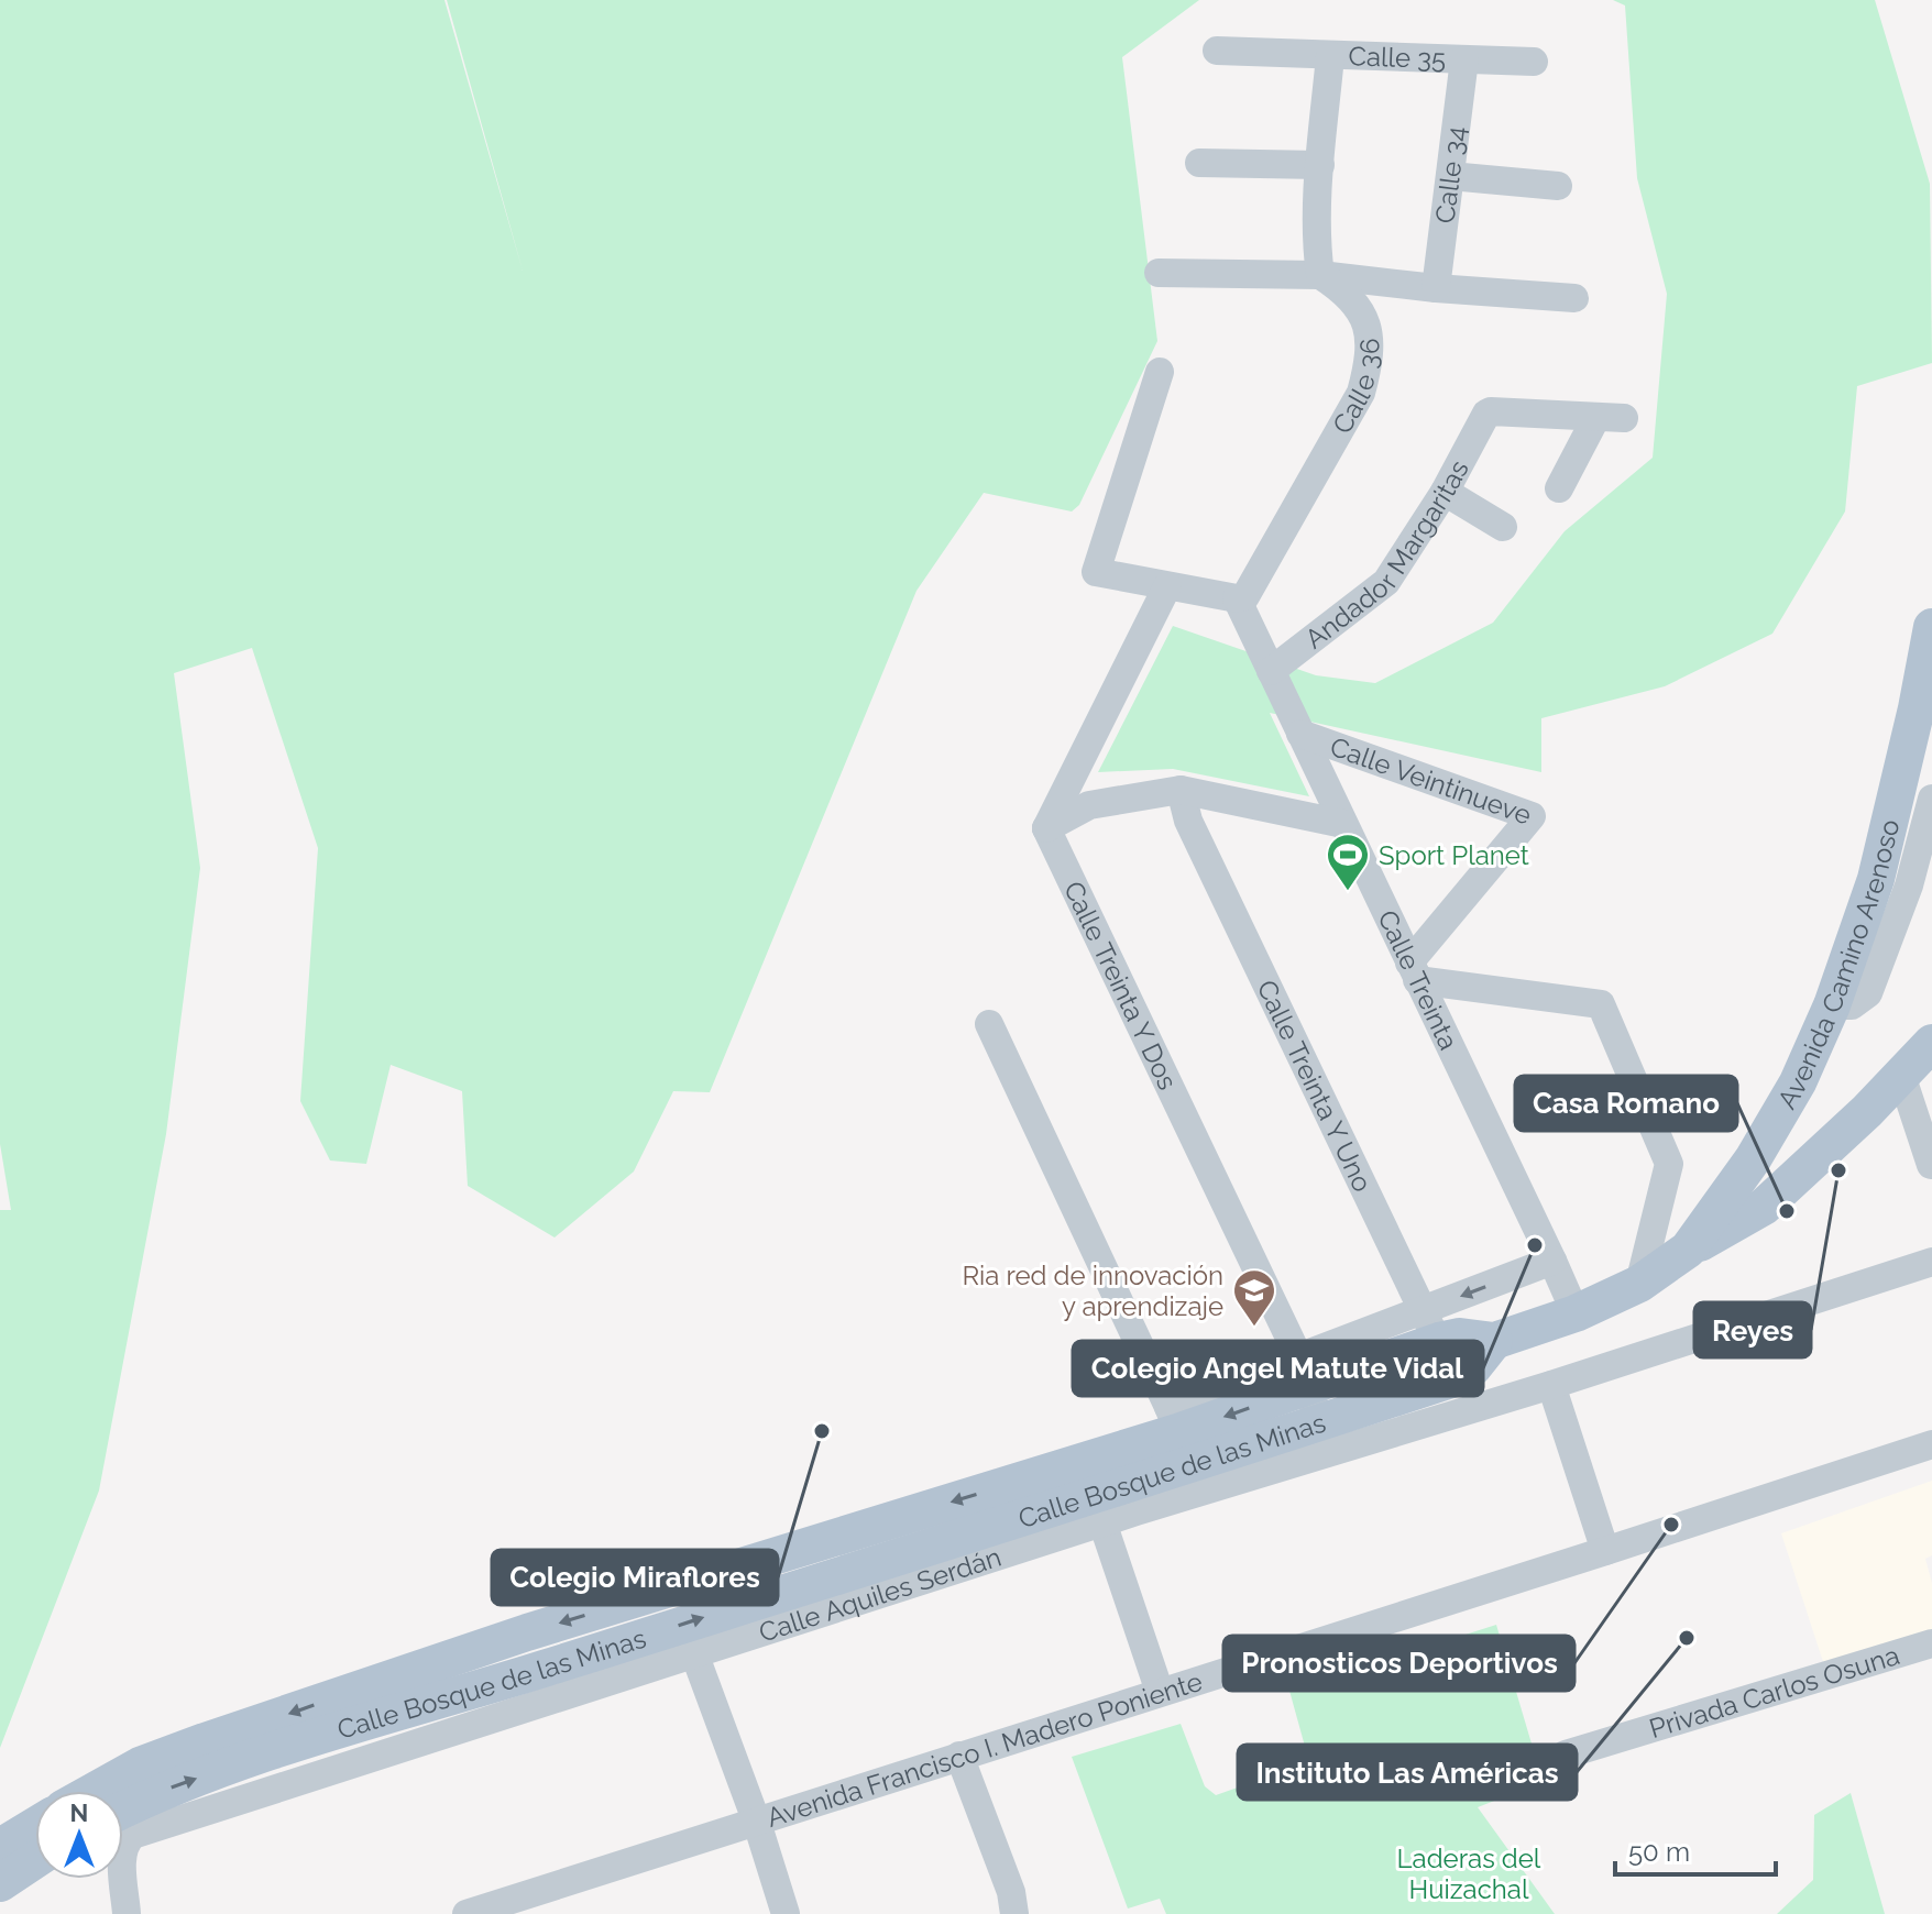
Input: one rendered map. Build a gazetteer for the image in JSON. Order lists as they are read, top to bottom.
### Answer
{
  "streets": {
    "main road": ["Avenida Camino Arenoso", "Calle Bosque de las Minas"],
    "street": [
      "Calle 35",
      "Calle 34",
      "Calle 36",
      "Andador Margaritas",
      "Calle Veintinueve",
      "Calle Treinta",
      "Calle Treinta Y Dos",
      "Calle Treinta Y Uno",
      "Calle Aquiles Serdán",
      "Privada Carlos Osuna",
      "Avenida Francisco I. Madero Poniente"
    ]
  },
  "crossings": [
    ["Calle 35", "Calle 34"],
    ["Calle 36", "Calle Treinta"],
    ["Andador Margaritas", "Calle Treinta"],
    ["Calle Veintinueve", "Calle Treinta"],
    ["Avenida Camino Arenoso", "Calle Treinta"],
    ["Avenida Camino Arenoso", "Calle Bosque de las Minas"],
    ["Calle Treinta Y Dos", "Calle Bosque de las Minas"],
    ["Calle Treinta Y Uno", "Calle Bosque de las Minas"]
  ],
  "parks": ["Laderas del Huizachal"],
  "places": {
    "sports": ["Sport Planet"],
    "other": [
      "Reyes",
      "Casa Romano",
      "Colegio Angel Matute Vidal",
      "Colegio Miraflores",
      "Pronosticos Deportivos",
      "Instituto Las Américas"
    ],
    "school or university": ["Ria red de innovación y aprendizaje"]
  },
  "scale_bar": "50 m",
  "north": "top"
}
